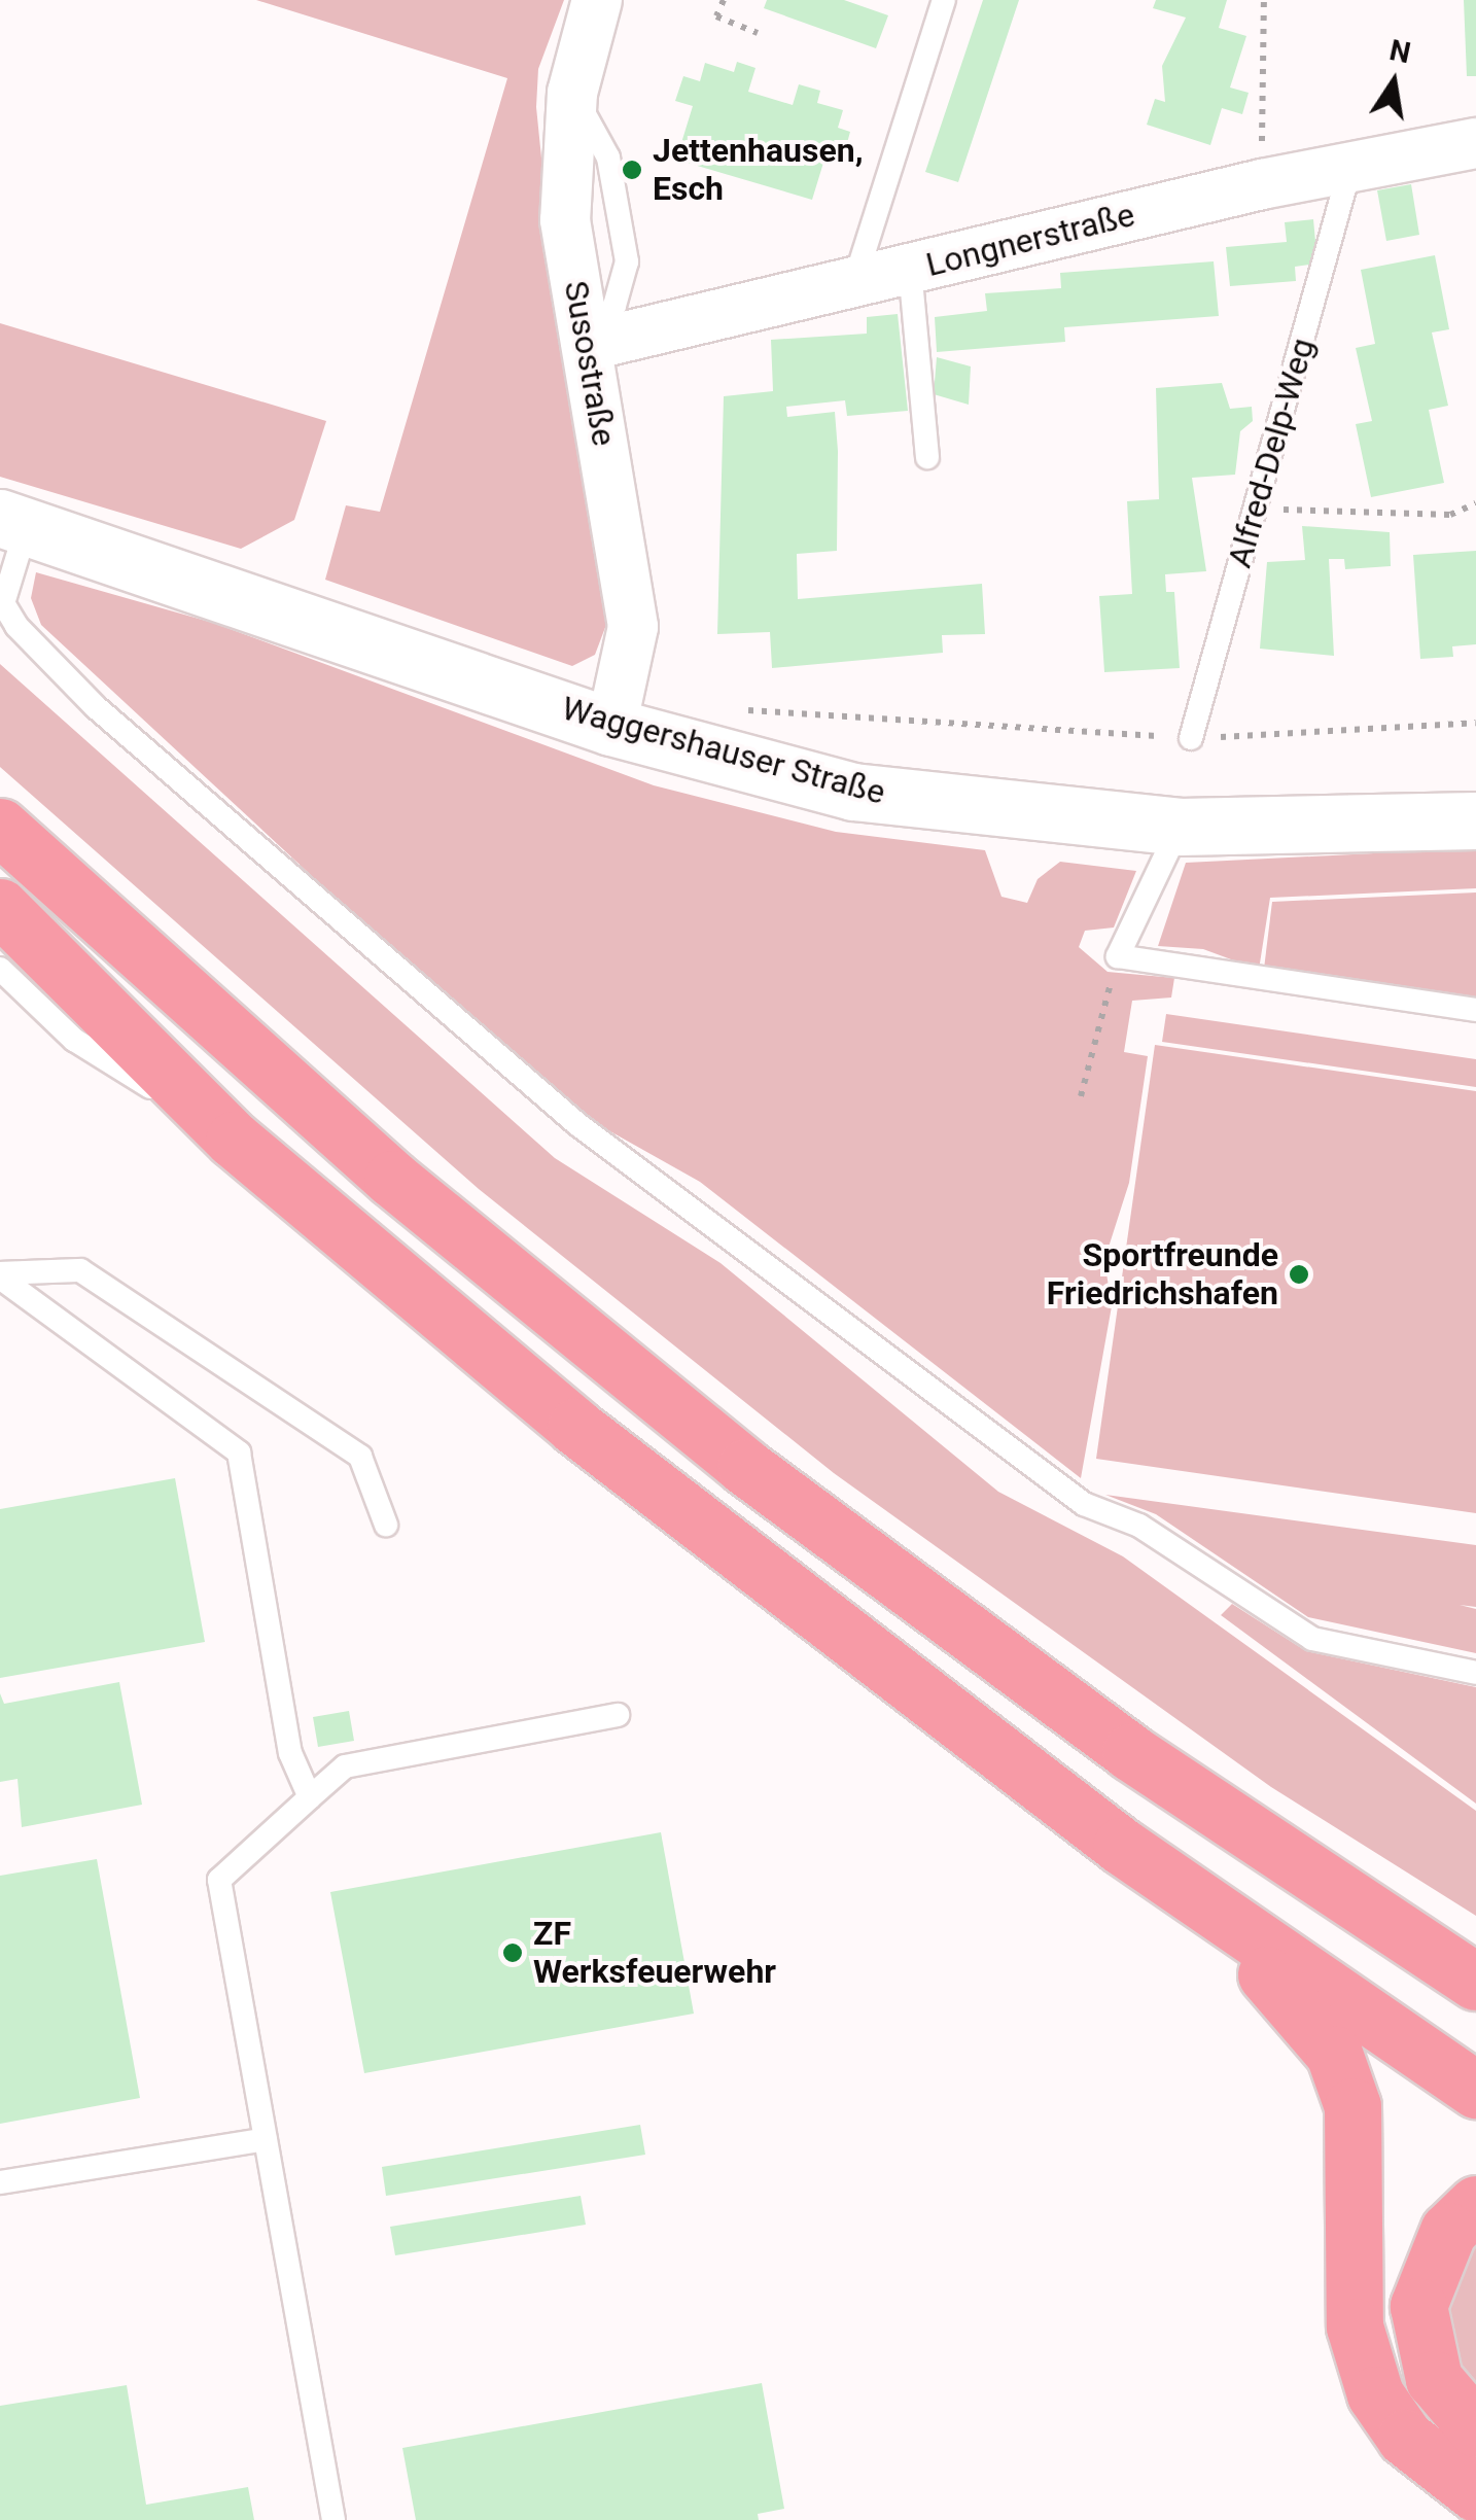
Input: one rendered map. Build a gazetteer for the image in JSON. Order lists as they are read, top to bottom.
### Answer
{
  "streets": {
    "street": ["Longnerstraße", "Susostraße", "Waggershauser Straße"],
    "lane": ["Alfred-Delp-Weg"]
  },
  "crossings": [
    ["Longnerstraße", "Susostraße"],
    ["Longnerstraße", "Alfred-Delp-Weg"],
    ["Susostraße", "Waggershauser Straße"]
  ],
  "places": ["Jettenhausen, Esch", "Sportfreunde Friedrichshafen", "ZF Werksfeuerwehr"],
  "north": "top"
}
